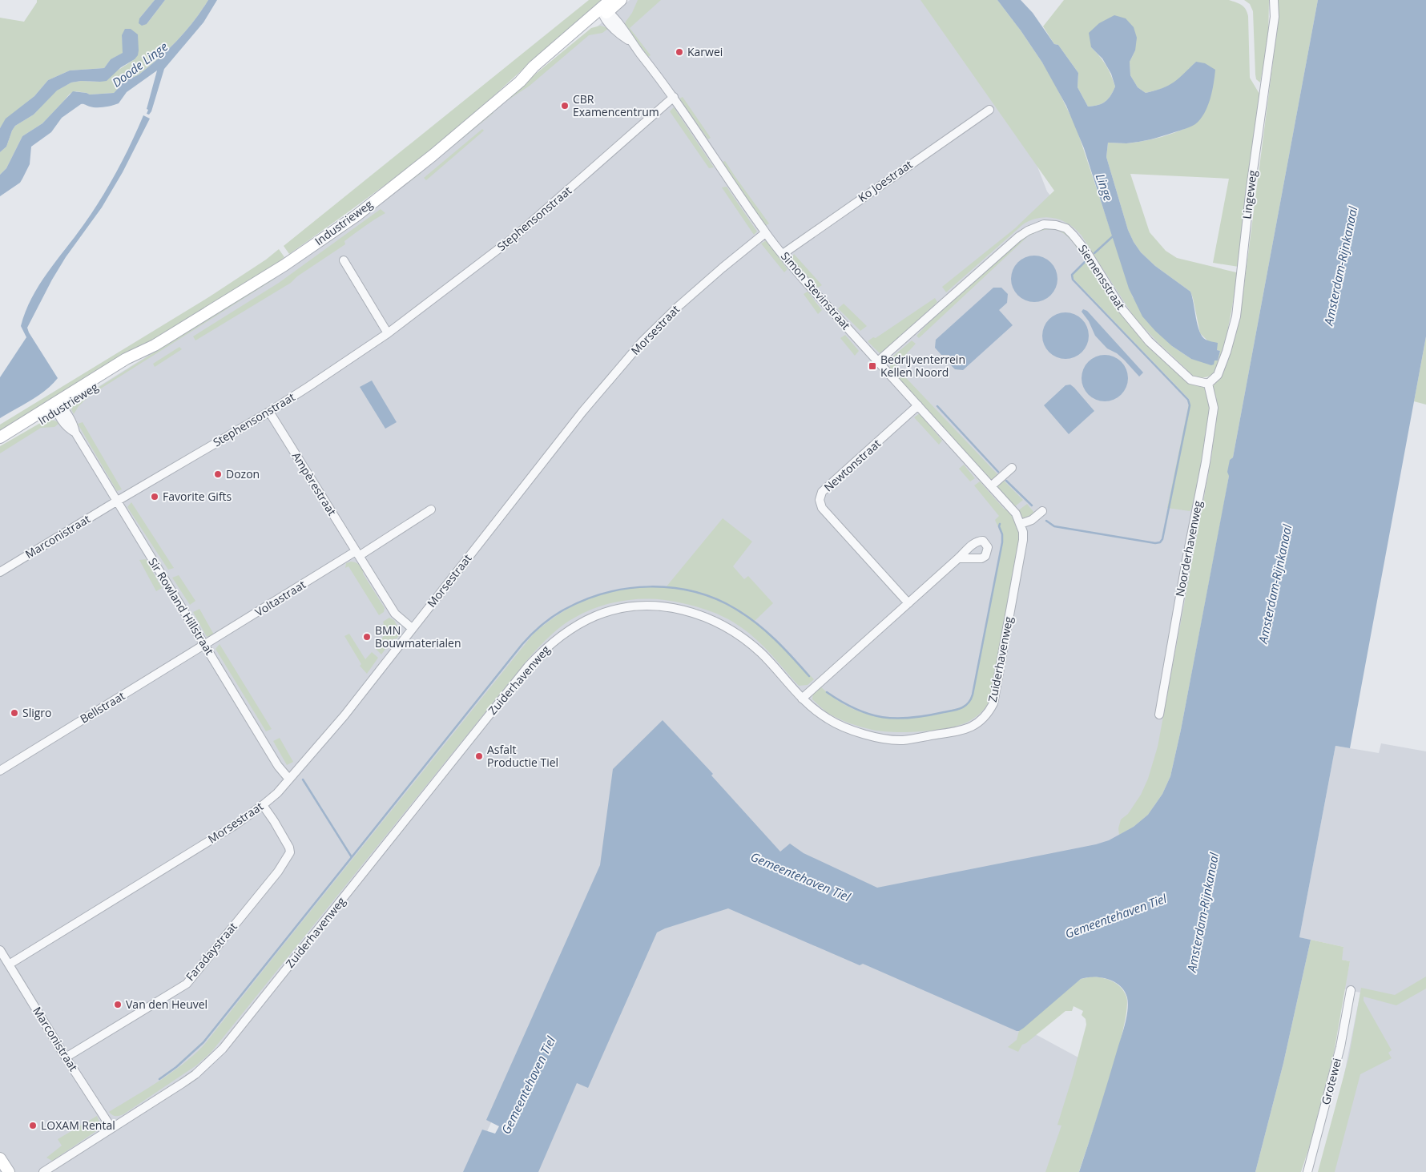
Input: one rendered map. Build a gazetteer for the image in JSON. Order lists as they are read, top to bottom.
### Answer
{
  "streets": {
    "main road": ["Industrieweg"],
    "street": [
      "Ko Joestraat",
      "Lingeweg",
      "Stephensonstraat",
      "Siemensstraat",
      "Simon Stevinstraat",
      "Morsestraat",
      "Newtonstraat",
      "Ampèrestraat",
      "Marconistraat",
      "Noorderhavenweg",
      "Voltastraat",
      "Sir Rowland Hillstraat",
      "Zuiderhavenweg",
      "Bellstraat",
      "Faradaystraat",
      "Grotewei"
    ]
  },
  "crossings": [
    ["Ko Joestraat", "Simon Stevinstraat"],
    ["Lingeweg", "Siemensstraat"],
    ["Lingeweg", "Noorderhavenweg"],
    ["Stephensonstraat", "Simon Stevinstraat"],
    ["Stephensonstraat", "Ampèrestraat"],
    ["Stephensonstraat", "Marconistraat"],
    ["Stephensonstraat", "Sir Rowland Hillstraat"],
    ["Industrieweg", "Simon Stevinstraat"],
    ["Industrieweg", "Sir Rowland Hillstraat"],
    ["Siemensstraat", "Simon Stevinstraat"],
    ["Siemensstraat", "Noorderhavenweg"],
    ["Simon Stevinstraat", "Morsestraat"],
    ["Simon Stevinstraat", "Newtonstraat"],
    ["Simon Stevinstraat", "Zuiderhavenweg"],
    ["Morsestraat", "Ampèrestraat"],
    ["Morsestraat", "Marconistraat"],
    ["Morsestraat", "Sir Rowland Hillstraat"],
    ["Morsestraat", "Faradaystraat"],
    ["Ampèrestraat", "Voltastraat"],
    ["Marconistraat", "Sir Rowland Hillstraat"],
    ["Marconistraat", "Zuiderhavenweg"],
    ["Marconistraat", "Faradaystraat"],
    ["Voltastraat", "Sir Rowland Hillstraat"],
    ["Voltastraat", "Bellstraat"],
    ["Sir Rowland Hillstraat", "Bellstraat"]
  ],
  "water": [
    "Doode Linge",
    "Linge",
    "Amsterdam-Rijnkanaal",
    "Gemeentehaven Tiel"
  ],
  "places": {
    "other": [
      "Karwei",
      "CBR Examencentrum",
      "Dozon",
      "Favorite Gifts",
      "BMN Bouwmaterialen",
      "Sligro",
      "Asfalt Productie Tiel",
      "Van den Heuvel",
      "LOXAM Rental"
    ],
    "transit": ["Bedrijventerrein Kellen Noord"]
  }
}
